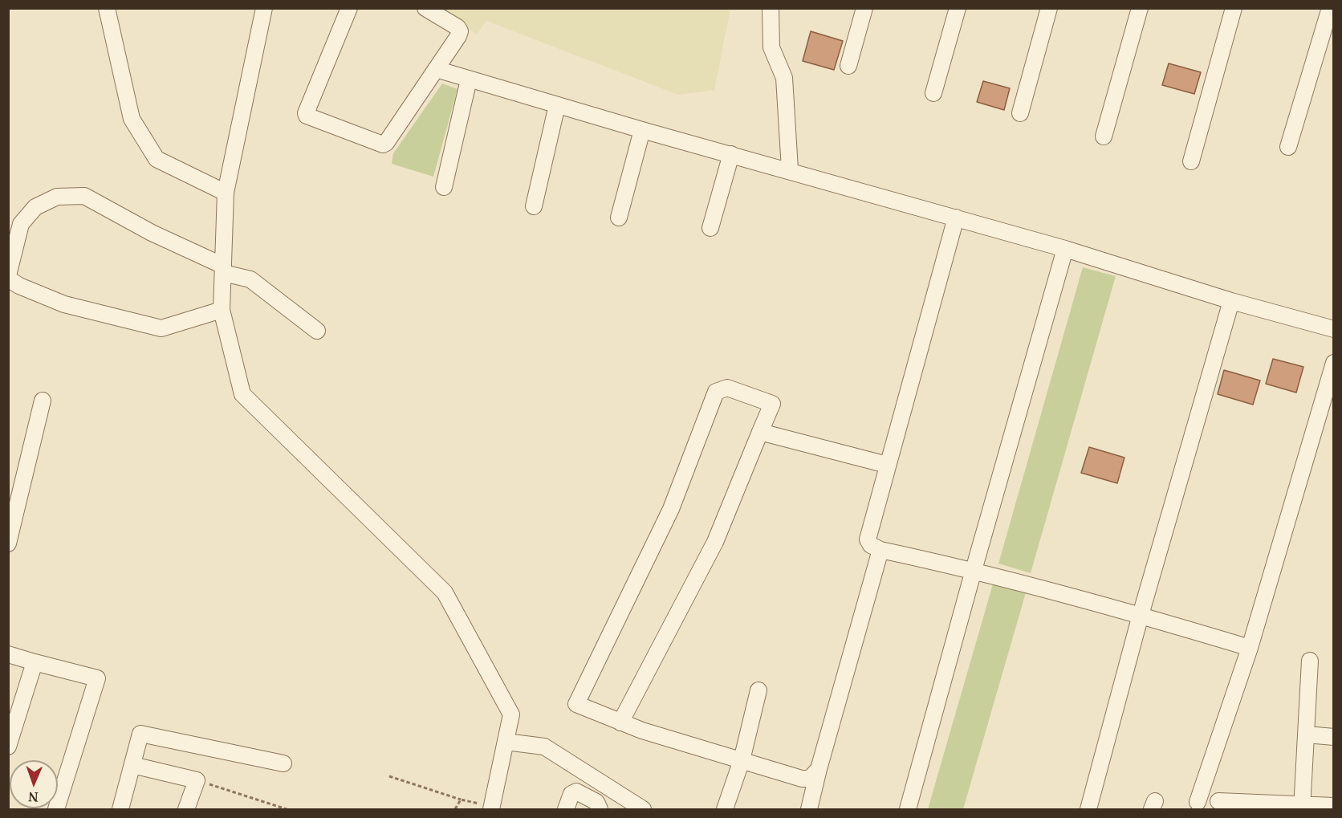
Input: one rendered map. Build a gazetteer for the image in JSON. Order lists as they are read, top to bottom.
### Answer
{
  "north": "bottom"
}
